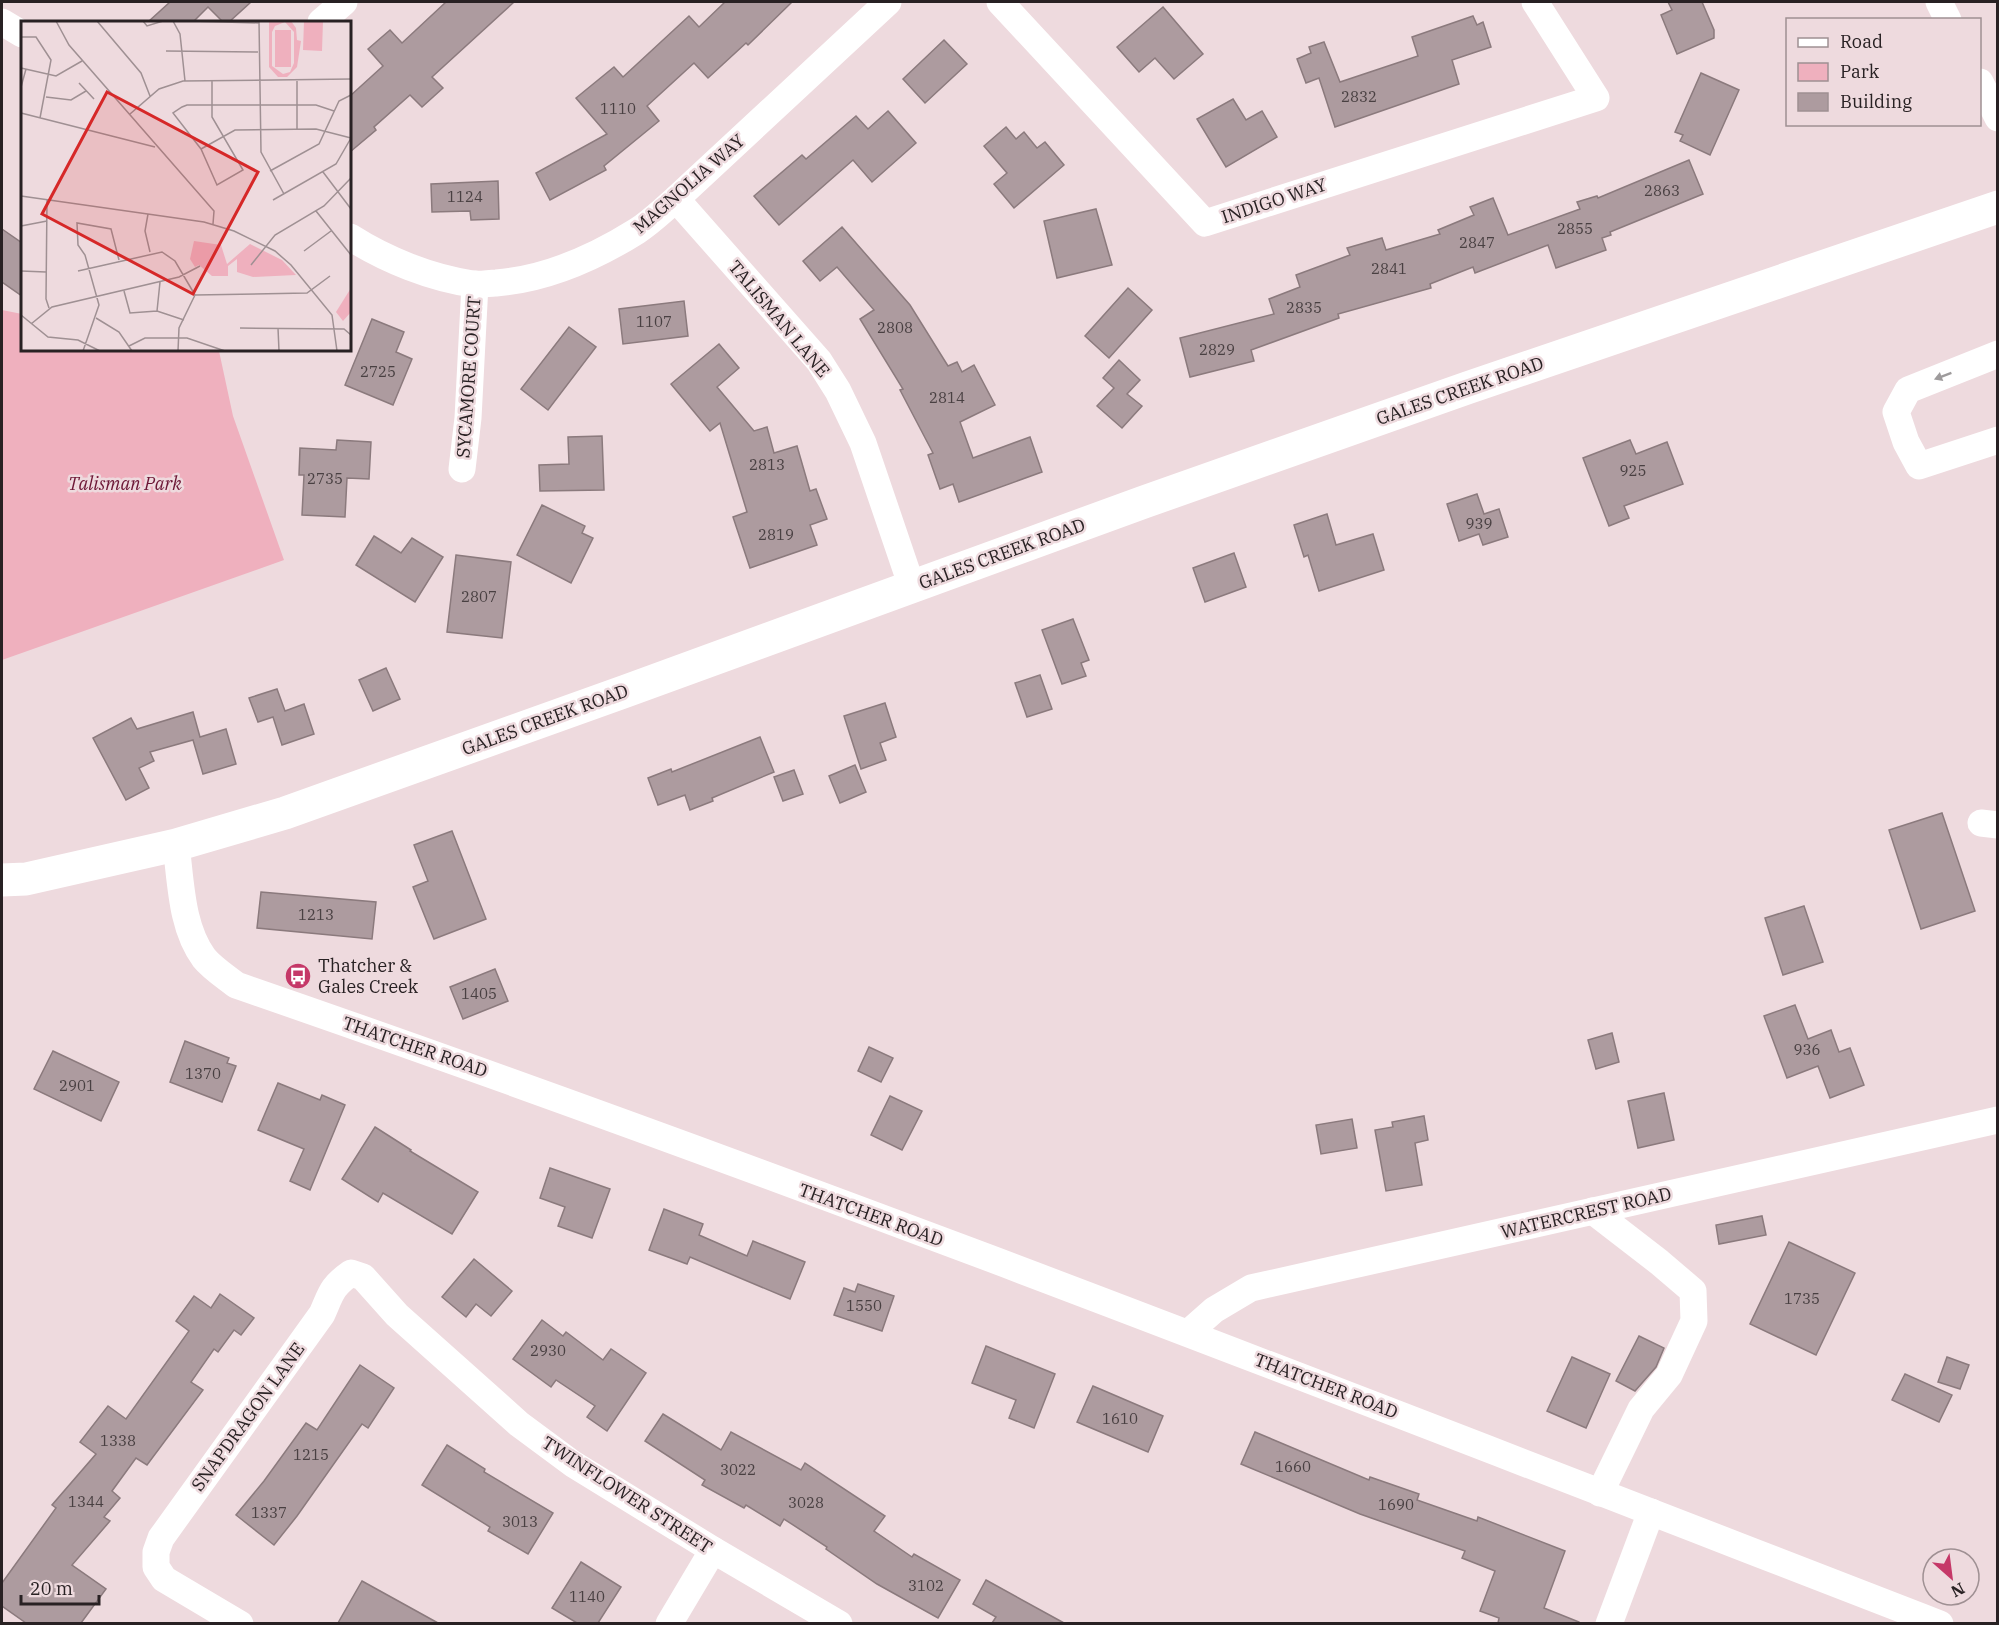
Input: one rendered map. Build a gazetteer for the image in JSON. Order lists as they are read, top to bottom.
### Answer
{
  "streets": {
    "main road": ["GALES CREEK ROAD"],
    "street": [
      "MAGNOLIA WAY",
      "INDIGO WAY",
      "TALISMAN LANE",
      "SYCAMORE COURT",
      "THATCHER ROAD",
      "WATERCREST ROAD",
      "SNAPDRAGON LANE",
      "TWINFLOWER STREET"
    ]
  },
  "crossings": [
    ["MAGNOLIA WAY", "TALISMAN LANE"],
    ["MAGNOLIA WAY", "SYCAMORE COURT"],
    ["TALISMAN LANE", "GALES CREEK ROAD"],
    ["GALES CREEK ROAD", "THATCHER ROAD"],
    ["THATCHER ROAD", "WATERCREST ROAD"],
    ["SNAPDRAGON LANE", "TWINFLOWER STREET"]
  ],
  "parks": ["Talisman Park"],
  "places": {
    "bus stop": ["Thatcher & Gales Creek"]
  },
  "house_numbers": [
    "2832",
    "1110",
    "2863",
    "1124",
    "2855",
    "2847",
    "2841",
    "2835",
    "1107",
    "2808",
    "2829",
    "2725",
    "2814",
    "2813",
    "925",
    "2735",
    "939",
    "2819",
    "2807",
    "1213",
    "1405",
    "936",
    "1370",
    "2901",
    "1735",
    "1550",
    "2930",
    "1610",
    "1338",
    "1215",
    "1660",
    "3022",
    "1344",
    "3028",
    "1690",
    "1337",
    "3013",
    "3102",
    "1140"
  ],
  "legend": ["Road", "Park", "Building"],
  "scale_bar": "20 m",
  "north": "bottom right"
}
